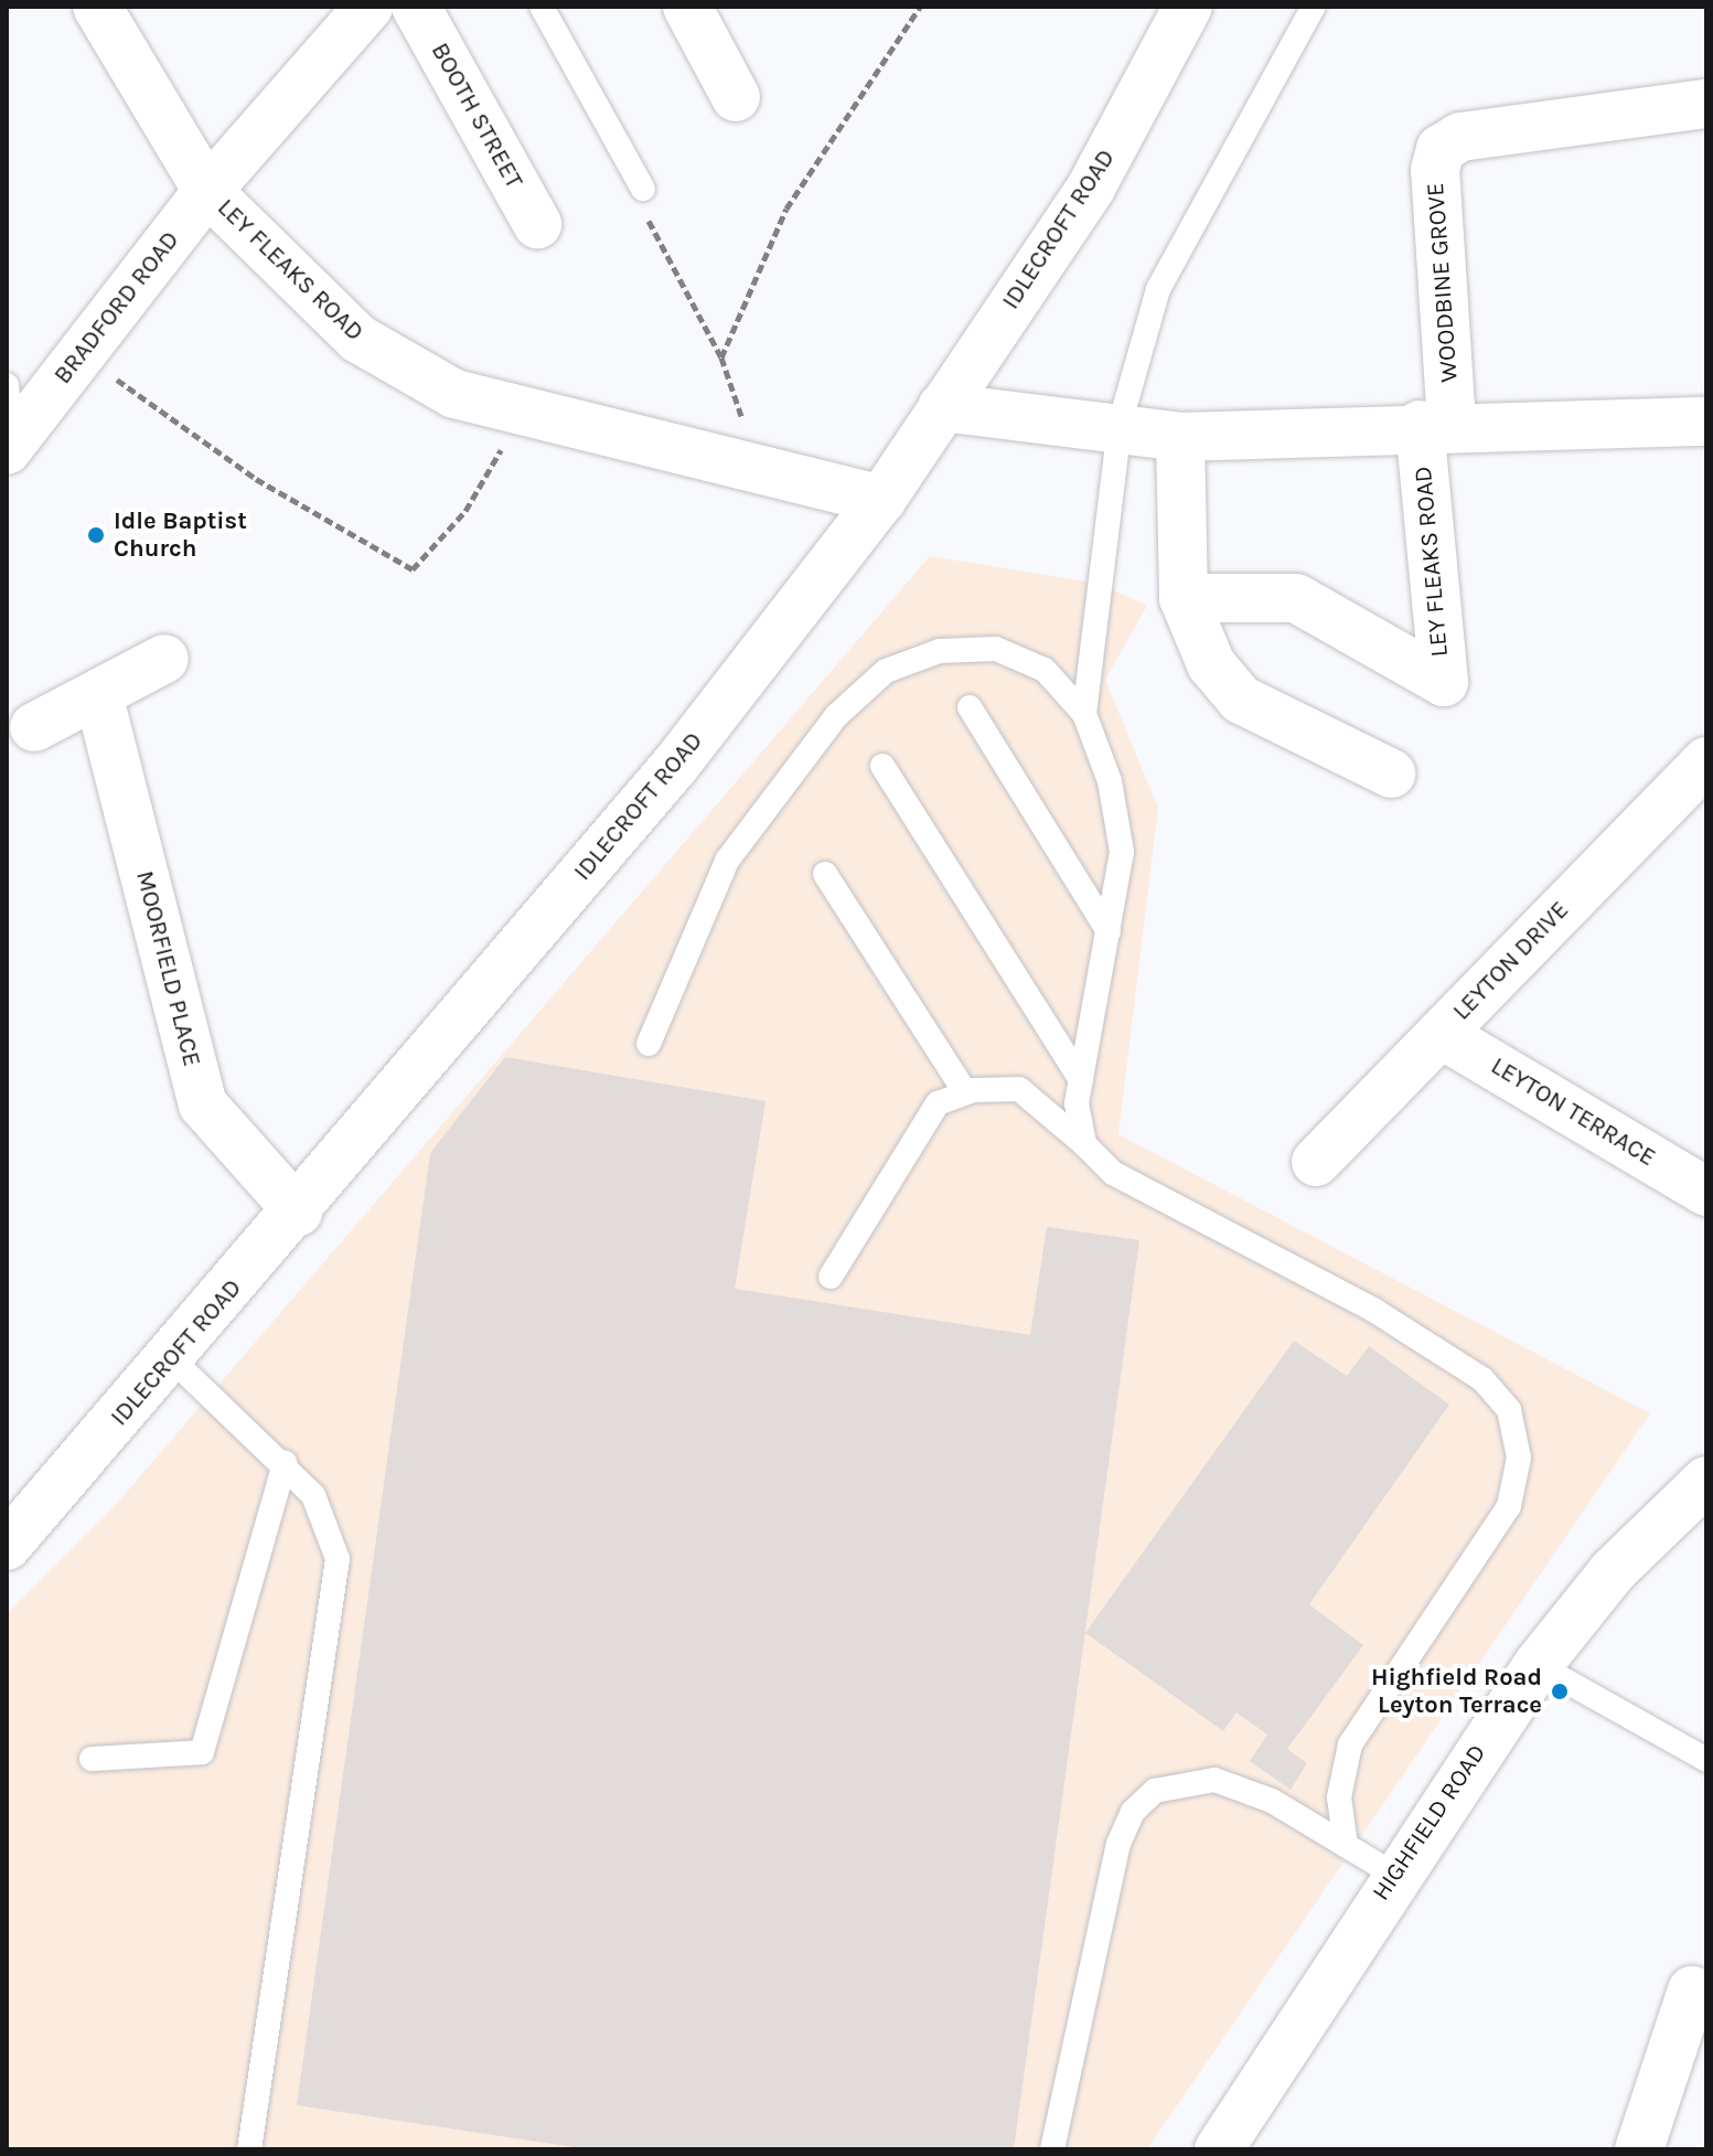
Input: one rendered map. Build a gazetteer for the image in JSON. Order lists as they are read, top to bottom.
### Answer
{
  "streets": {
    "street": [
      "BOOTH STREET",
      "IDLECROFT ROAD",
      "LEY FLEAKS ROAD",
      "WOODBINE GROVE",
      "BRADFORD ROAD",
      "LEYTON DRIVE",
      "MOORFIELD PLACE",
      "LEYTON TERRACE",
      "HIGHFIELD ROAD"
    ]
  },
  "crossings": [
    ["IDLECROFT ROAD", "LEY FLEAKS ROAD"],
    ["IDLECROFT ROAD", "MOORFIELD PLACE"],
    ["LEY FLEAKS ROAD", "WOODBINE GROVE"],
    ["LEY FLEAKS ROAD", "BRADFORD ROAD"],
    ["LEYTON DRIVE", "LEYTON TERRACE"]
  ],
  "places": ["Idle Baptist Church", "Highfield Road Leyton Terrace"]
}
